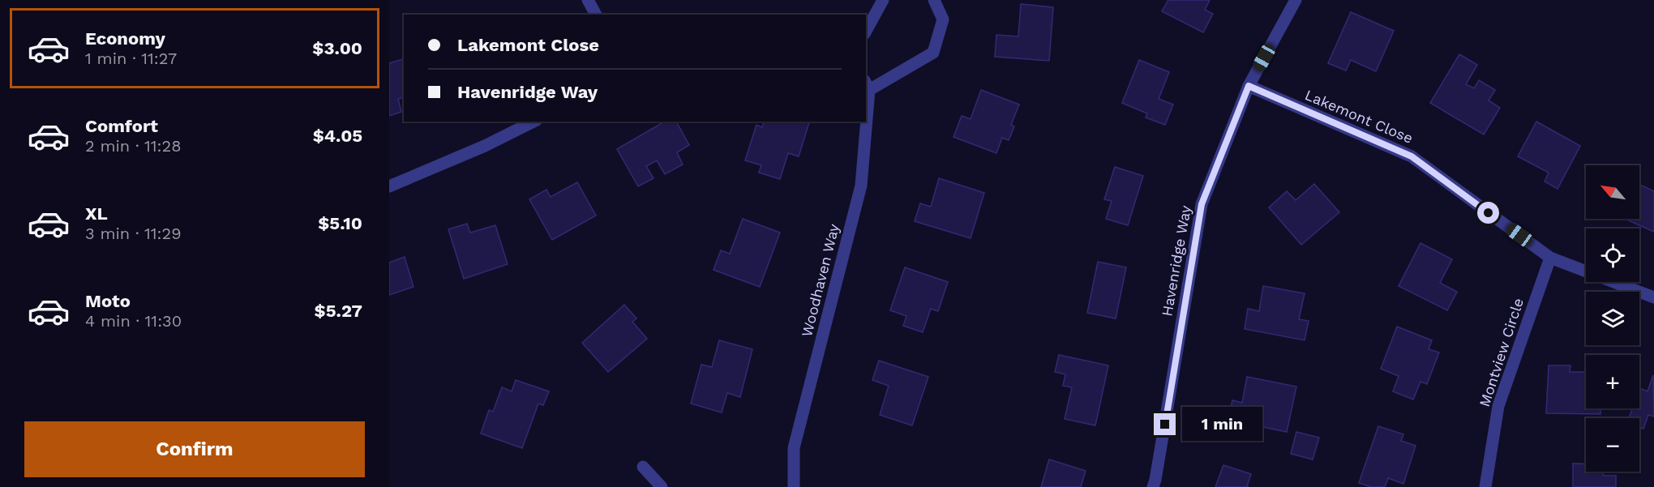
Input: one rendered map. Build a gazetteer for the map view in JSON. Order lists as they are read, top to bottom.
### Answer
{
  "streets": {
    "street": [
      "Lakemont Close",
      "Havenridge Way",
      "Woodhaven Way",
      "Montview Circle"
    ]
  },
  "crossings": [
    ["Lakemont Close", "Havenridge Way"],
    ["Lakemont Close", "Montview Circle"]
  ],
  "north": "top left",
  "page": {
    "list": [
      {
        "name": "Economy",
        "note": "1 min · 11:27",
        "value": "$3.00"
      },
      {
        "name": "Comfort",
        "note": "2 min · 11:28",
        "value": "$4.05"
      },
      {
        "name": "XL",
        "note": "3 min · 11:29",
        "value": "$5.10"
      },
      {
        "name": "Moto",
        "note": "4 min · 11:30",
        "value": "$5.27"
      }
    ],
    "banner": ["Lakemont Close", "Havenridge Way"],
    "map_buttons": ["+", "−"],
    "bubble": "1 min",
    "buttons": "Confirm"
  }
}
